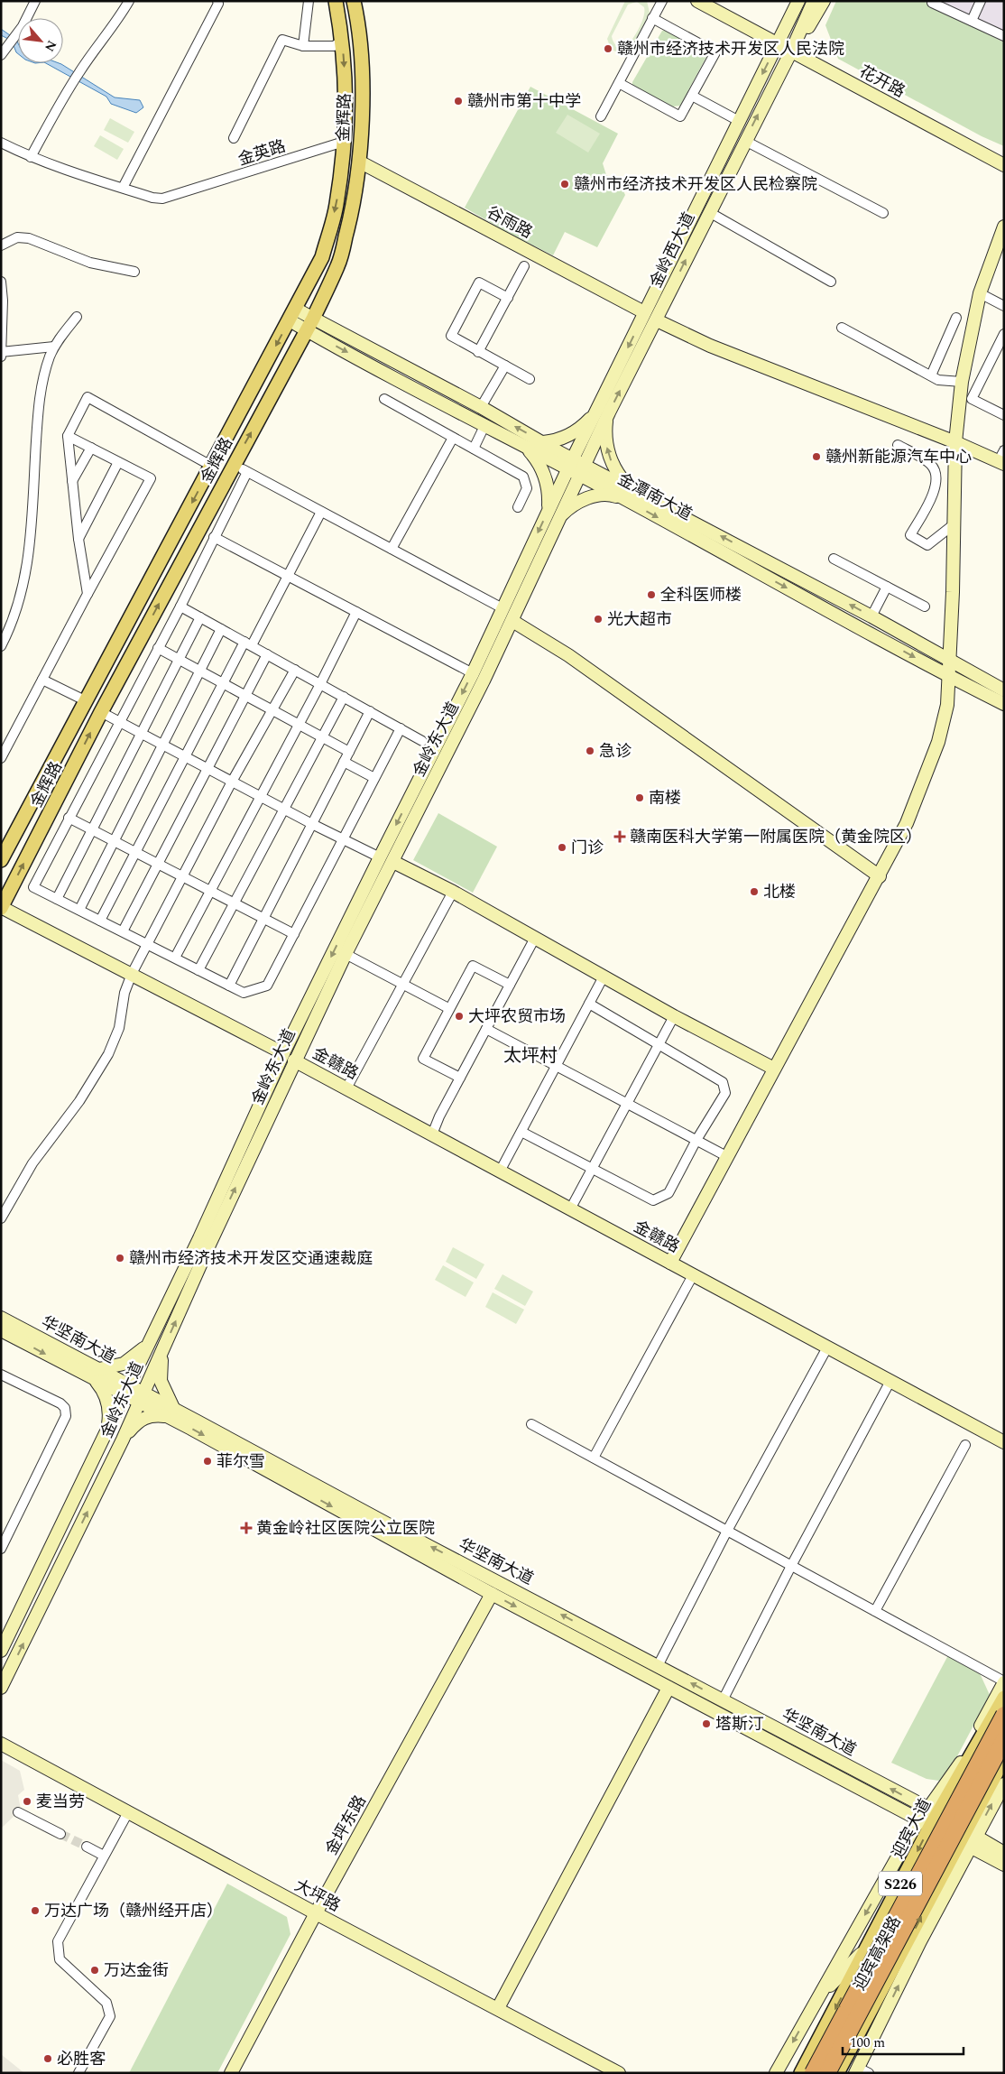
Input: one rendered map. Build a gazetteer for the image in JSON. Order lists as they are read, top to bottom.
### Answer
{
  "streets": {
    "highway": ["迎宾高架路"],
    "main road": [
      "花开路",
      "金辉路",
      "谷雨路",
      "金岭西大道",
      "金潭南大道",
      "金岭东大道",
      "金赣路",
      "华坚南大道",
      "金坪东路",
      "迎宾大道",
      "S226",
      "大坪路"
    ],
    "street": ["金英路"]
  },
  "crossings": [
    ["花开路", "金岭西大道"],
    ["金辉路", "金英路"],
    ["金辉路", "谷雨路"],
    ["金辉路", "金潭南大道"],
    ["金辉路", "金赣路"],
    ["谷雨路", "金岭西大道"],
    ["金岭西大道", "金潭南大道"],
    ["金岭西大道", "金岭东大道"],
    ["金潭南大道", "金岭东大道"],
    ["金岭东大道", "金赣路"],
    ["金岭东大道", "华坚南大道"],
    ["华坚南大道", "金坪东路"],
    ["华坚南大道", "迎宾大道"],
    ["华坚南大道", "S226"],
    ["金坪东路", "大坪路"]
  ],
  "districts": ["太坪村"],
  "places": {
    "other": [
      "赣州市经济技术开发区人民法院",
      "赣州市第十中学",
      "赣州市经济技术开发区人民检察院",
      "赣州新能源汽车中心",
      "全科医师楼",
      "光大超市",
      "急诊",
      "南楼",
      "门诊",
      "北楼",
      "大坪农贸市场",
      "赣州市经济技术开发区交通速裁庭",
      "菲尔雪",
      "塔斯汀",
      "麦当劳",
      "万达广场（赣州经开店）",
      "万达金街",
      "必胜客"
    ],
    "health": ["赣南医科大学第一附属医院（黄金院区）", "黄金岭社区医院公立医院"]
  },
  "scale_bar": "100 m",
  "north": "bottom right"
}
